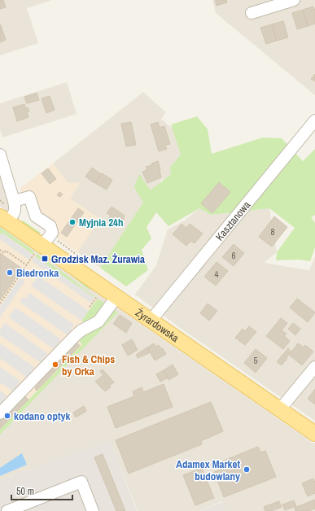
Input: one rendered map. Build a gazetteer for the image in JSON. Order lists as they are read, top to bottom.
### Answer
{
  "streets": {
    "main road": ["Żyrardowska"],
    "street": ["Kasztanowa"]
  },
  "crossings": [
    ["Kasztanowa", "Żyrardowska"]
  ],
  "places": {
    "other": [
      "Myjnia 24h",
      "Biedronka",
      "Fish & Chips by Orka",
      "kodano optyk",
      "Adamex Market budowlany"
    ],
    "transit": ["Grodzisk Maz. Żurawia"]
  },
  "house_numbers": [
    "8",
    "6",
    "4",
    "5"
  ],
  "scale_bar": "50 m"
}
